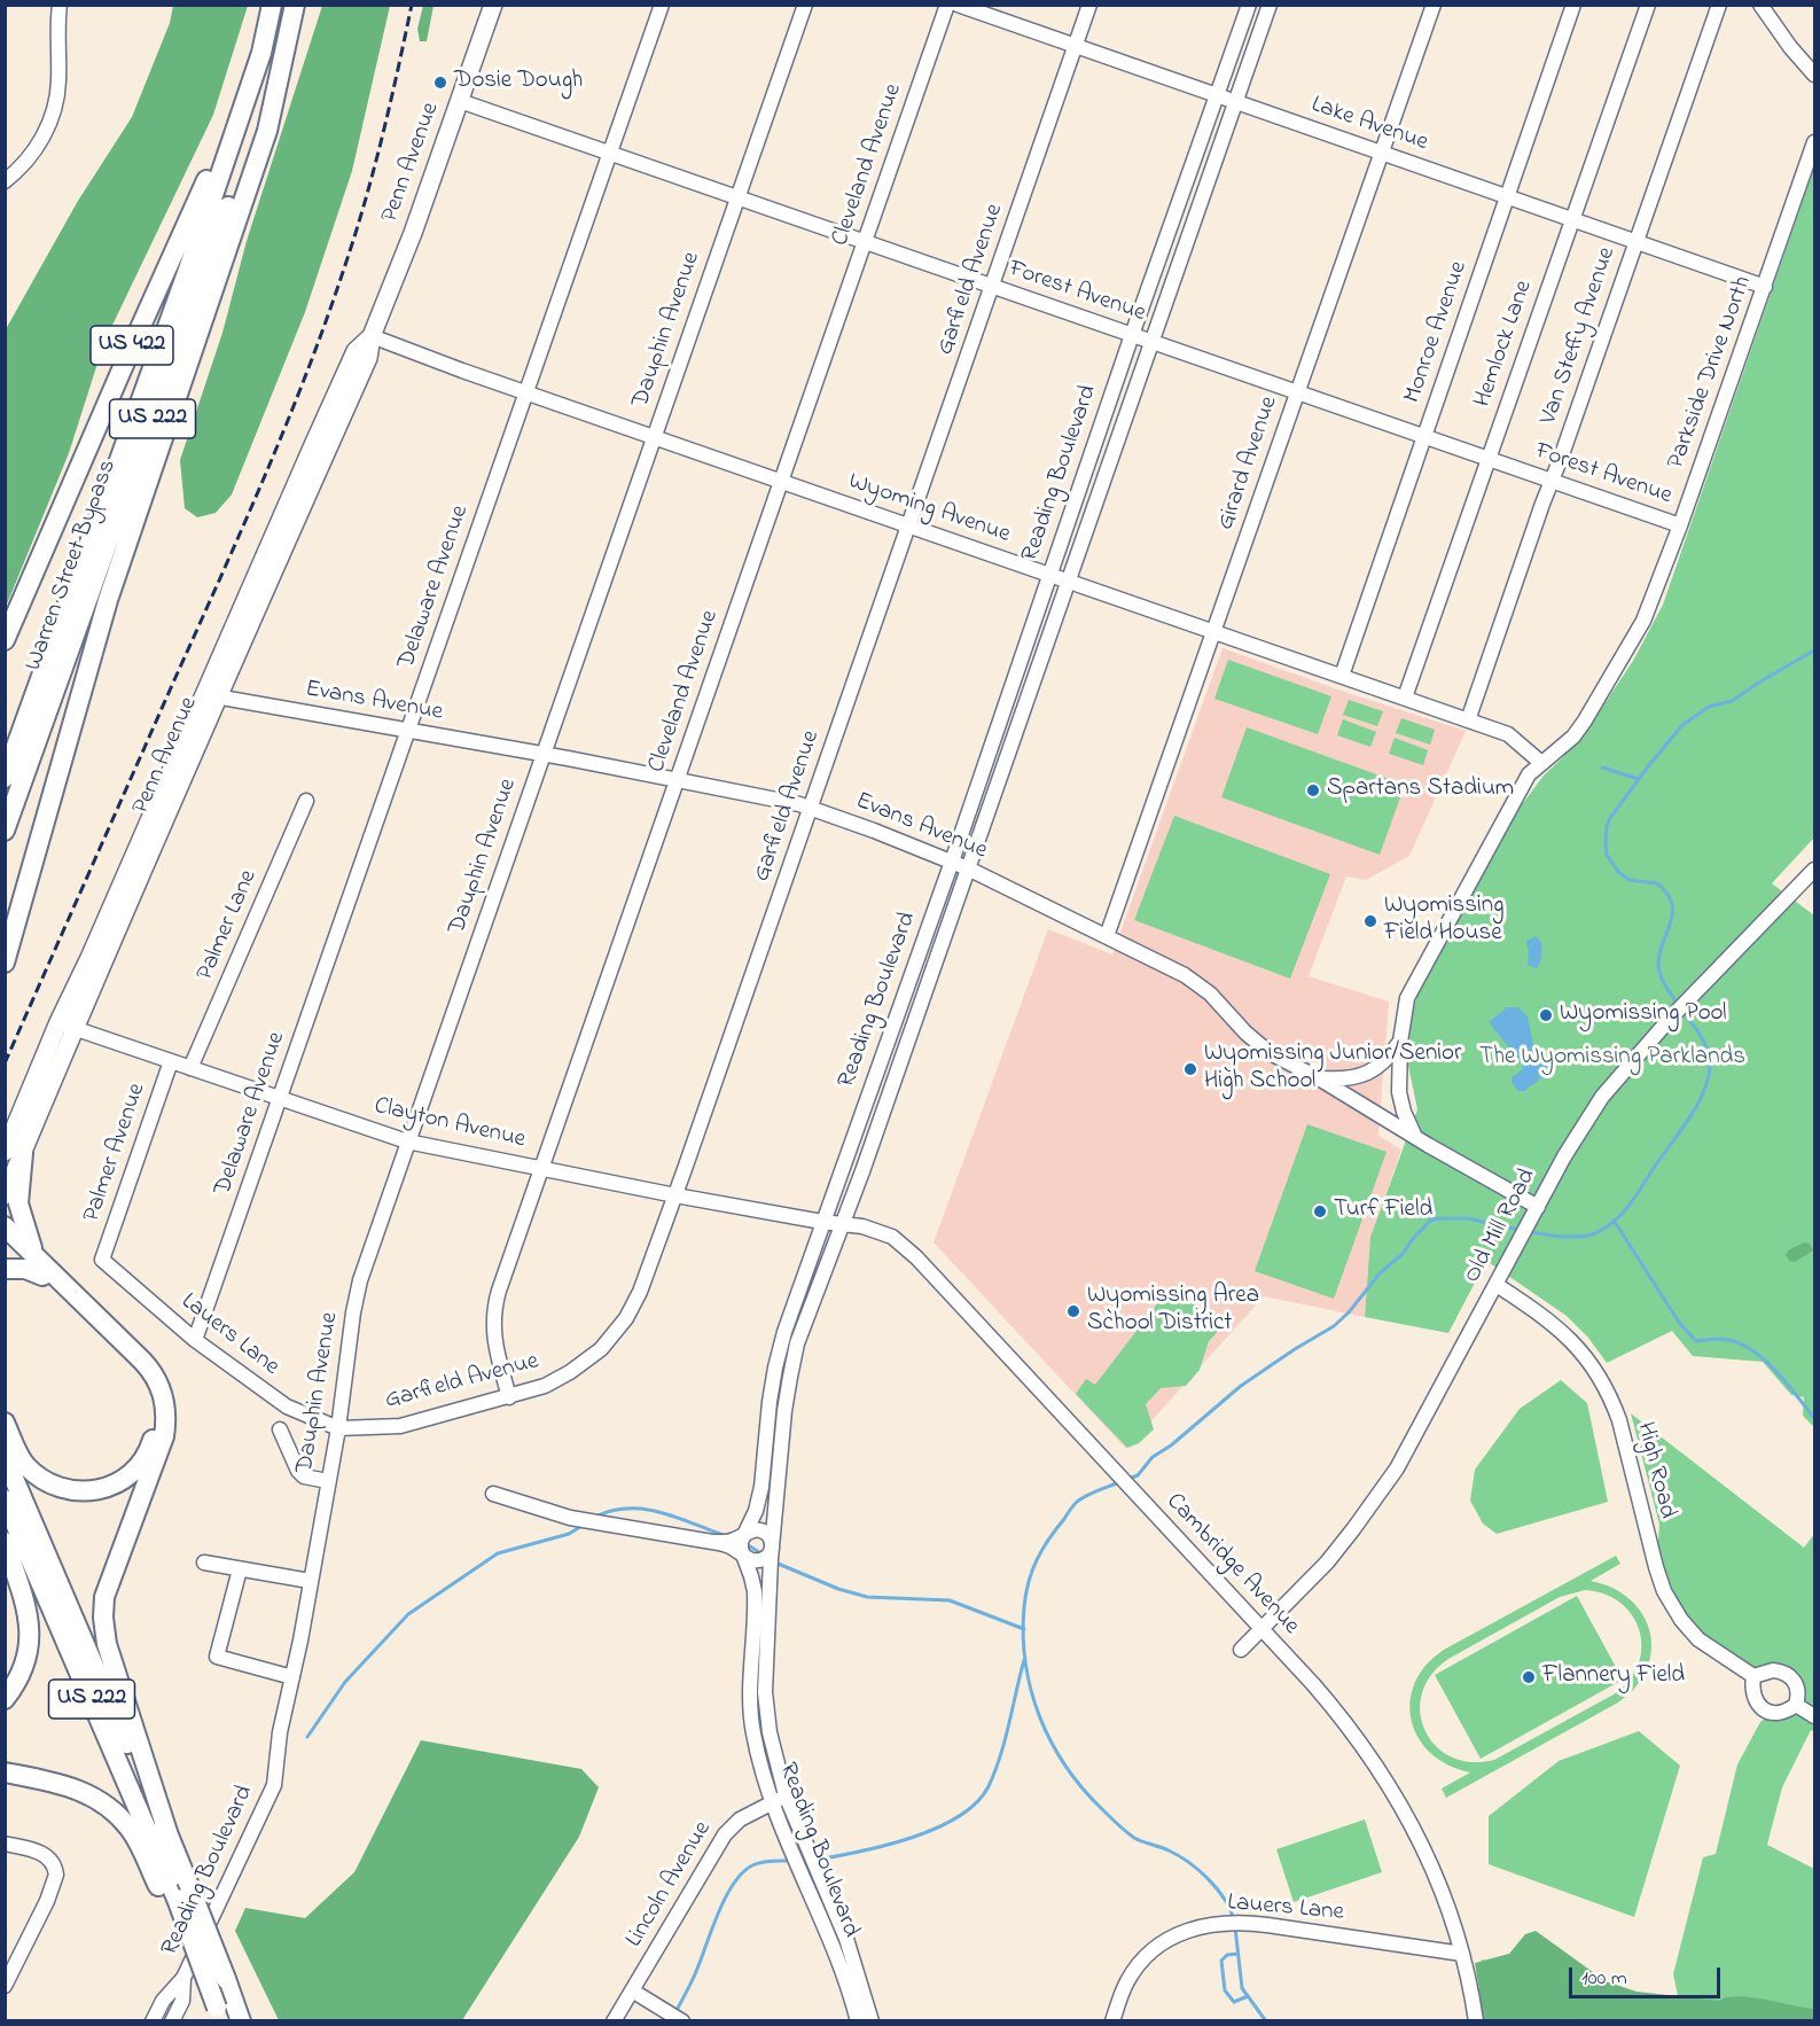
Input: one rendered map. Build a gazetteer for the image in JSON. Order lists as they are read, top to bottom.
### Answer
{
  "streets": {
    "highway": ["US 422", "US 222", "Warren Street Bypass"],
    "main road": ["Penn Avenue"],
    "street": [
      "Lake Avenue",
      "Cleveland Avenue",
      "Garfield Avenue",
      "Forest Avenue",
      "Dauphin Avenue",
      "Monroe Avenue",
      "Van Steffy Avenue",
      "Hemlock Lane",
      "Parkside Drive North",
      "Girard Avenue",
      "Reading Boulevard",
      "Wyoming Avenue",
      "Delaware Avenue",
      "Evans Avenue",
      "Palmer Lane",
      "Clayton Avenue",
      "Palmer Avenue",
      "Old Mill Road",
      "Lauers Lane",
      "High Road",
      "Cambridge Avenue",
      "Lincoln Avenue"
    ]
  },
  "crossings": [
    ["Lake Avenue", "Garfield Avenue"],
    ["Lake Avenue", "Monroe Avenue"],
    ["Lake Avenue", "Van Steffy Avenue"],
    ["Lake Avenue", "Hemlock Lane"],
    ["Lake Avenue", "Parkside Drive North"],
    ["Lake Avenue", "Girard Avenue"],
    ["Lake Avenue", "Reading Boulevard"],
    ["Penn Avenue", "Forest Avenue"],
    ["Penn Avenue", "Wyoming Avenue"],
    ["Penn Avenue", "Evans Avenue"],
    ["Penn Avenue", "Clayton Avenue"],
    ["Cleveland Avenue", "Garfield Avenue"],
    ["Cleveland Avenue", "Forest Avenue"],
    ["Cleveland Avenue", "Wyoming Avenue"],
    ["Cleveland Avenue", "Evans Avenue"],
    ["Cleveland Avenue", "Clayton Avenue"],
    ["Garfield Avenue", "Forest Avenue"],
    ["Garfield Avenue", "Dauphin Avenue"],
    ["Garfield Avenue", "Wyoming Avenue"],
    ["Garfield Avenue", "Evans Avenue"],
    ["Garfield Avenue", "Clayton Avenue"],
    ["Garfield Avenue", "Lauers Lane"],
    ["Forest Avenue", "Dauphin Avenue"],
    ["Forest Avenue", "Monroe Avenue"],
    ["Forest Avenue", "Van Steffy Avenue"],
    ["Forest Avenue", "Hemlock Lane"],
    ["Forest Avenue", "Parkside Drive North"],
    ["Forest Avenue", "Girard Avenue"],
    ["Forest Avenue", "Reading Boulevard"],
    ["Forest Avenue", "Delaware Avenue"],
    ["Dauphin Avenue", "Reading Boulevard"],
    ["Dauphin Avenue", "Wyoming Avenue"],
    ["Dauphin Avenue", "Evans Avenue"],
    ["Dauphin Avenue", "Clayton Avenue"],
    ["Dauphin Avenue", "Lauers Lane"],
    ["Monroe Avenue", "Wyoming Avenue"],
    ["Van Steffy Avenue", "Wyoming Avenue"],
    ["Hemlock Lane", "Wyoming Avenue"],
    ["US 422", "Warren Street Bypass"],
    ["Parkside Drive North", "Wyoming Avenue"],
    ["Parkside Drive North", "Evans Avenue"],
    ["Girard Avenue", "Wyoming Avenue"],
    ["Girard Avenue", "Evans Avenue"],
    ["Reading Boulevard", "Wyoming Avenue"],
    ["Reading Boulevard", "Evans Avenue"],
    ["Reading Boulevard", "Clayton Avenue"],
    ["Reading Boulevard", "Cambridge Avenue"],
    ["Reading Boulevard", "Lincoln Avenue"],
    ["Wyoming Avenue", "Delaware Avenue"],
    ["Delaware Avenue", "Evans Avenue"],
    ["Delaware Avenue", "Clayton Avenue"],
    ["Delaware Avenue", "Lauers Lane"],
    ["Evans Avenue", "Old Mill Road"],
    ["Palmer Lane", "Clayton Avenue"],
    ["Clayton Avenue", "Palmer Avenue"],
    ["Clayton Avenue", "Cambridge Avenue"],
    ["Palmer Avenue", "Lauers Lane"],
    ["Old Mill Road", "High Road"],
    ["Old Mill Road", "Cambridge Avenue"],
    ["Lauers Lane", "Cambridge Avenue"]
  ],
  "parks": ["The Wyomissing Parklands"],
  "places": [
    "Dosie Dough",
    "Spartans Stadium",
    "Wyomissing Field House",
    "Wyomissing Pool",
    "Wyomissing Junior/Senior High School",
    "Turf Field",
    "Wyomissing Area School District",
    "Flannery Field"
  ],
  "scale_bar": "100 m"
}
